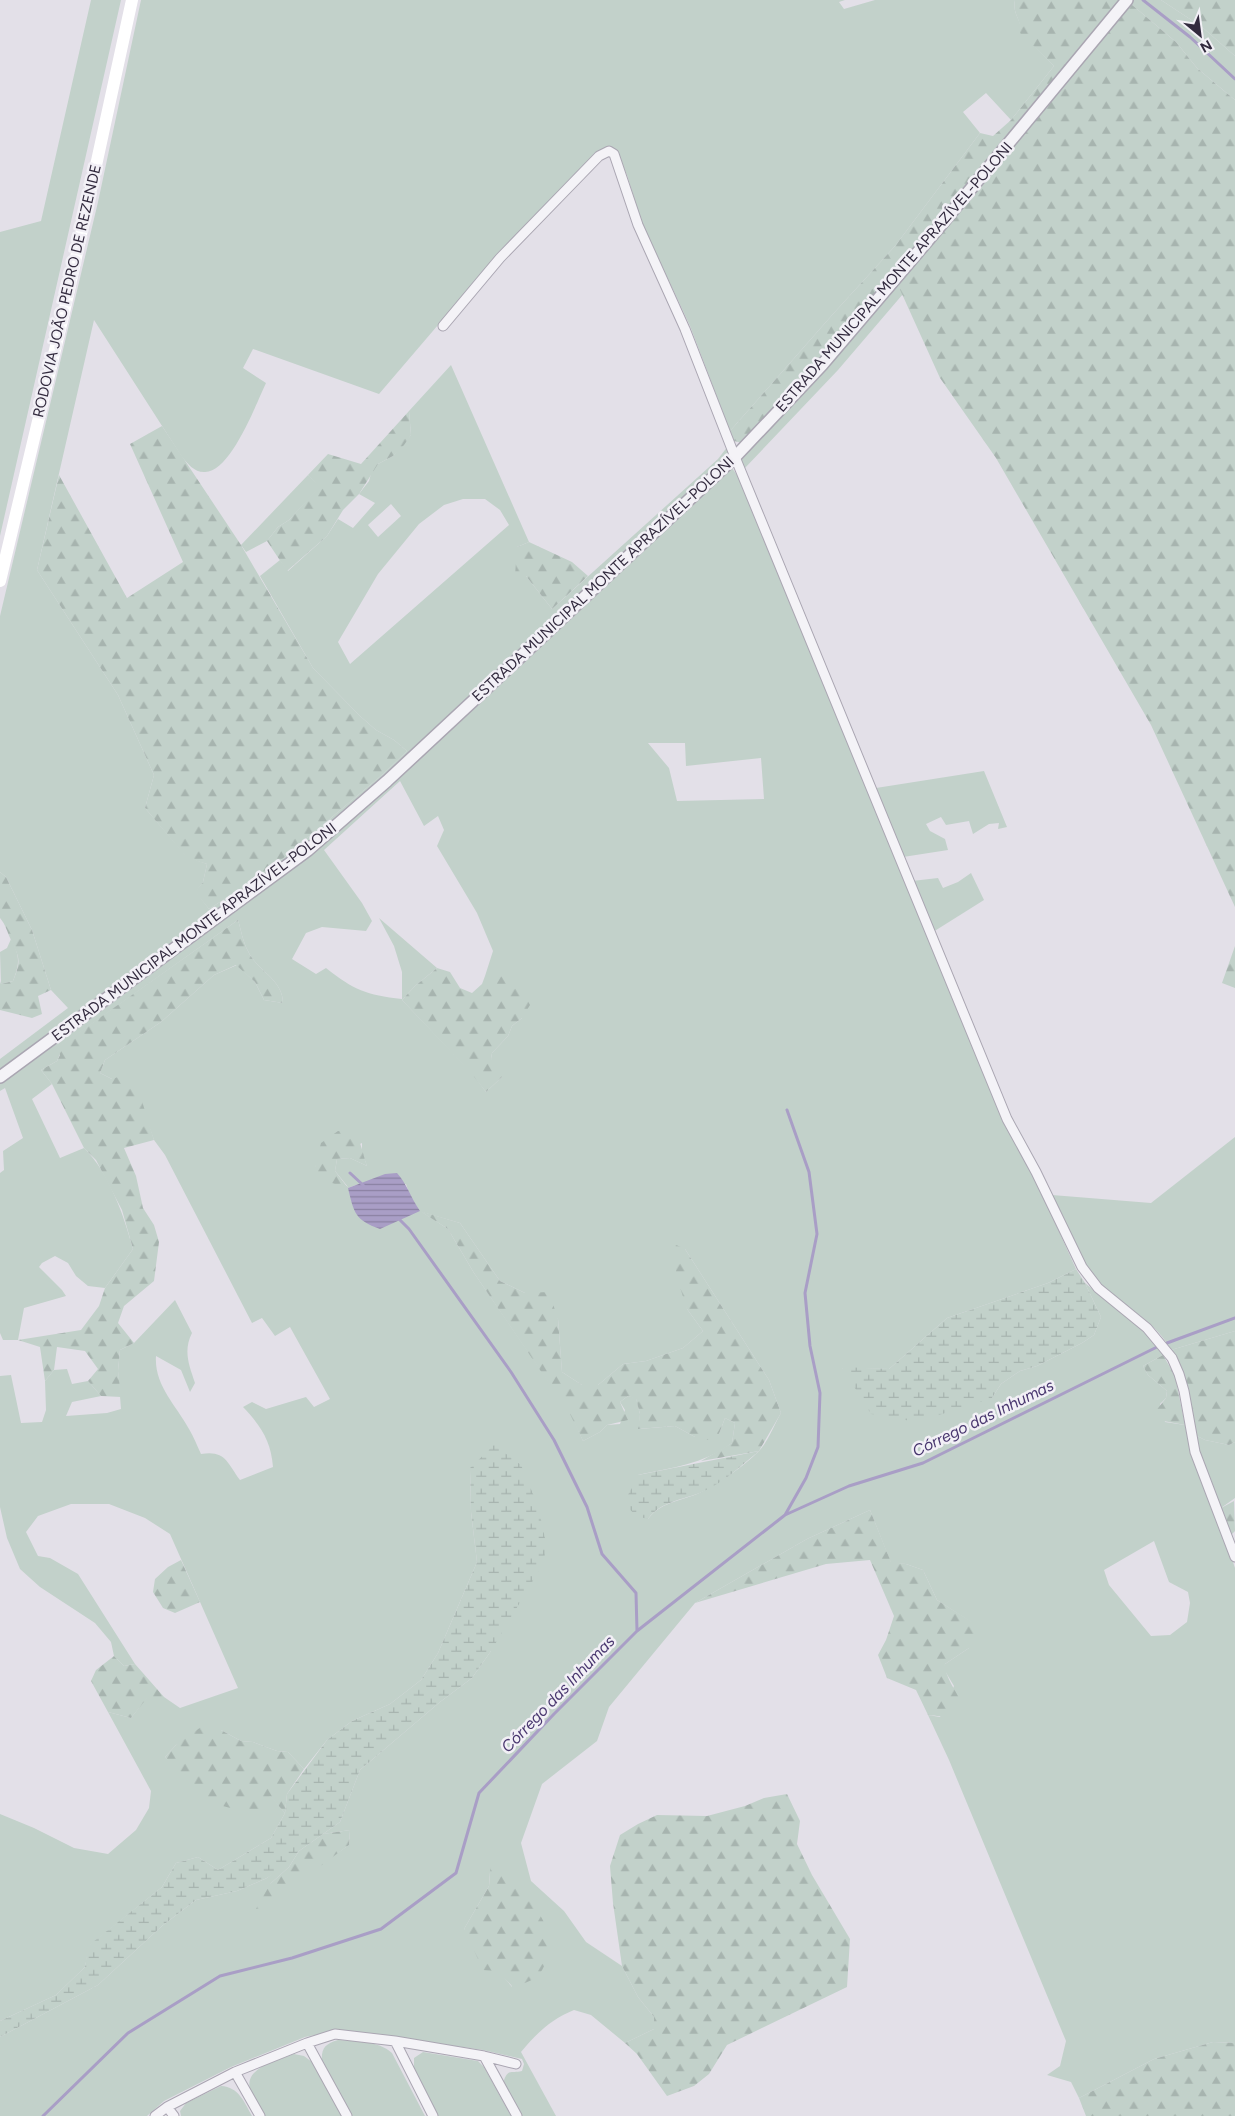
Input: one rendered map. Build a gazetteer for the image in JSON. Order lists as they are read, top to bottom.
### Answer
{
  "streets": {
    "main road": ["RODOVIA JOÃO PEDRO DE REZENDE"],
    "street": ["ESTRADA MUNICIPAL MONTE APRAZÍVEL-POLONI"]
  },
  "water": ["Córrego das Inhumas"],
  "north": "bottom right"
}
